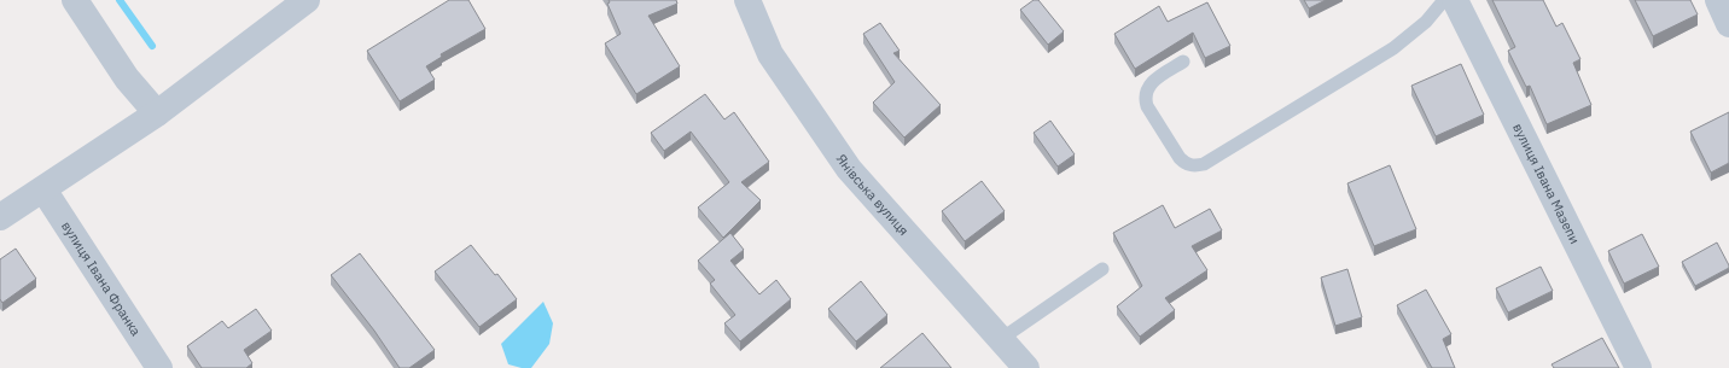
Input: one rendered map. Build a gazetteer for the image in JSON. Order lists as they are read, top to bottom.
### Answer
{
  "streets": {
    "street": ["вулиця Івана Мазепи", "Янівська вулиця", "вулиця Івана Франка"]
  }
}
